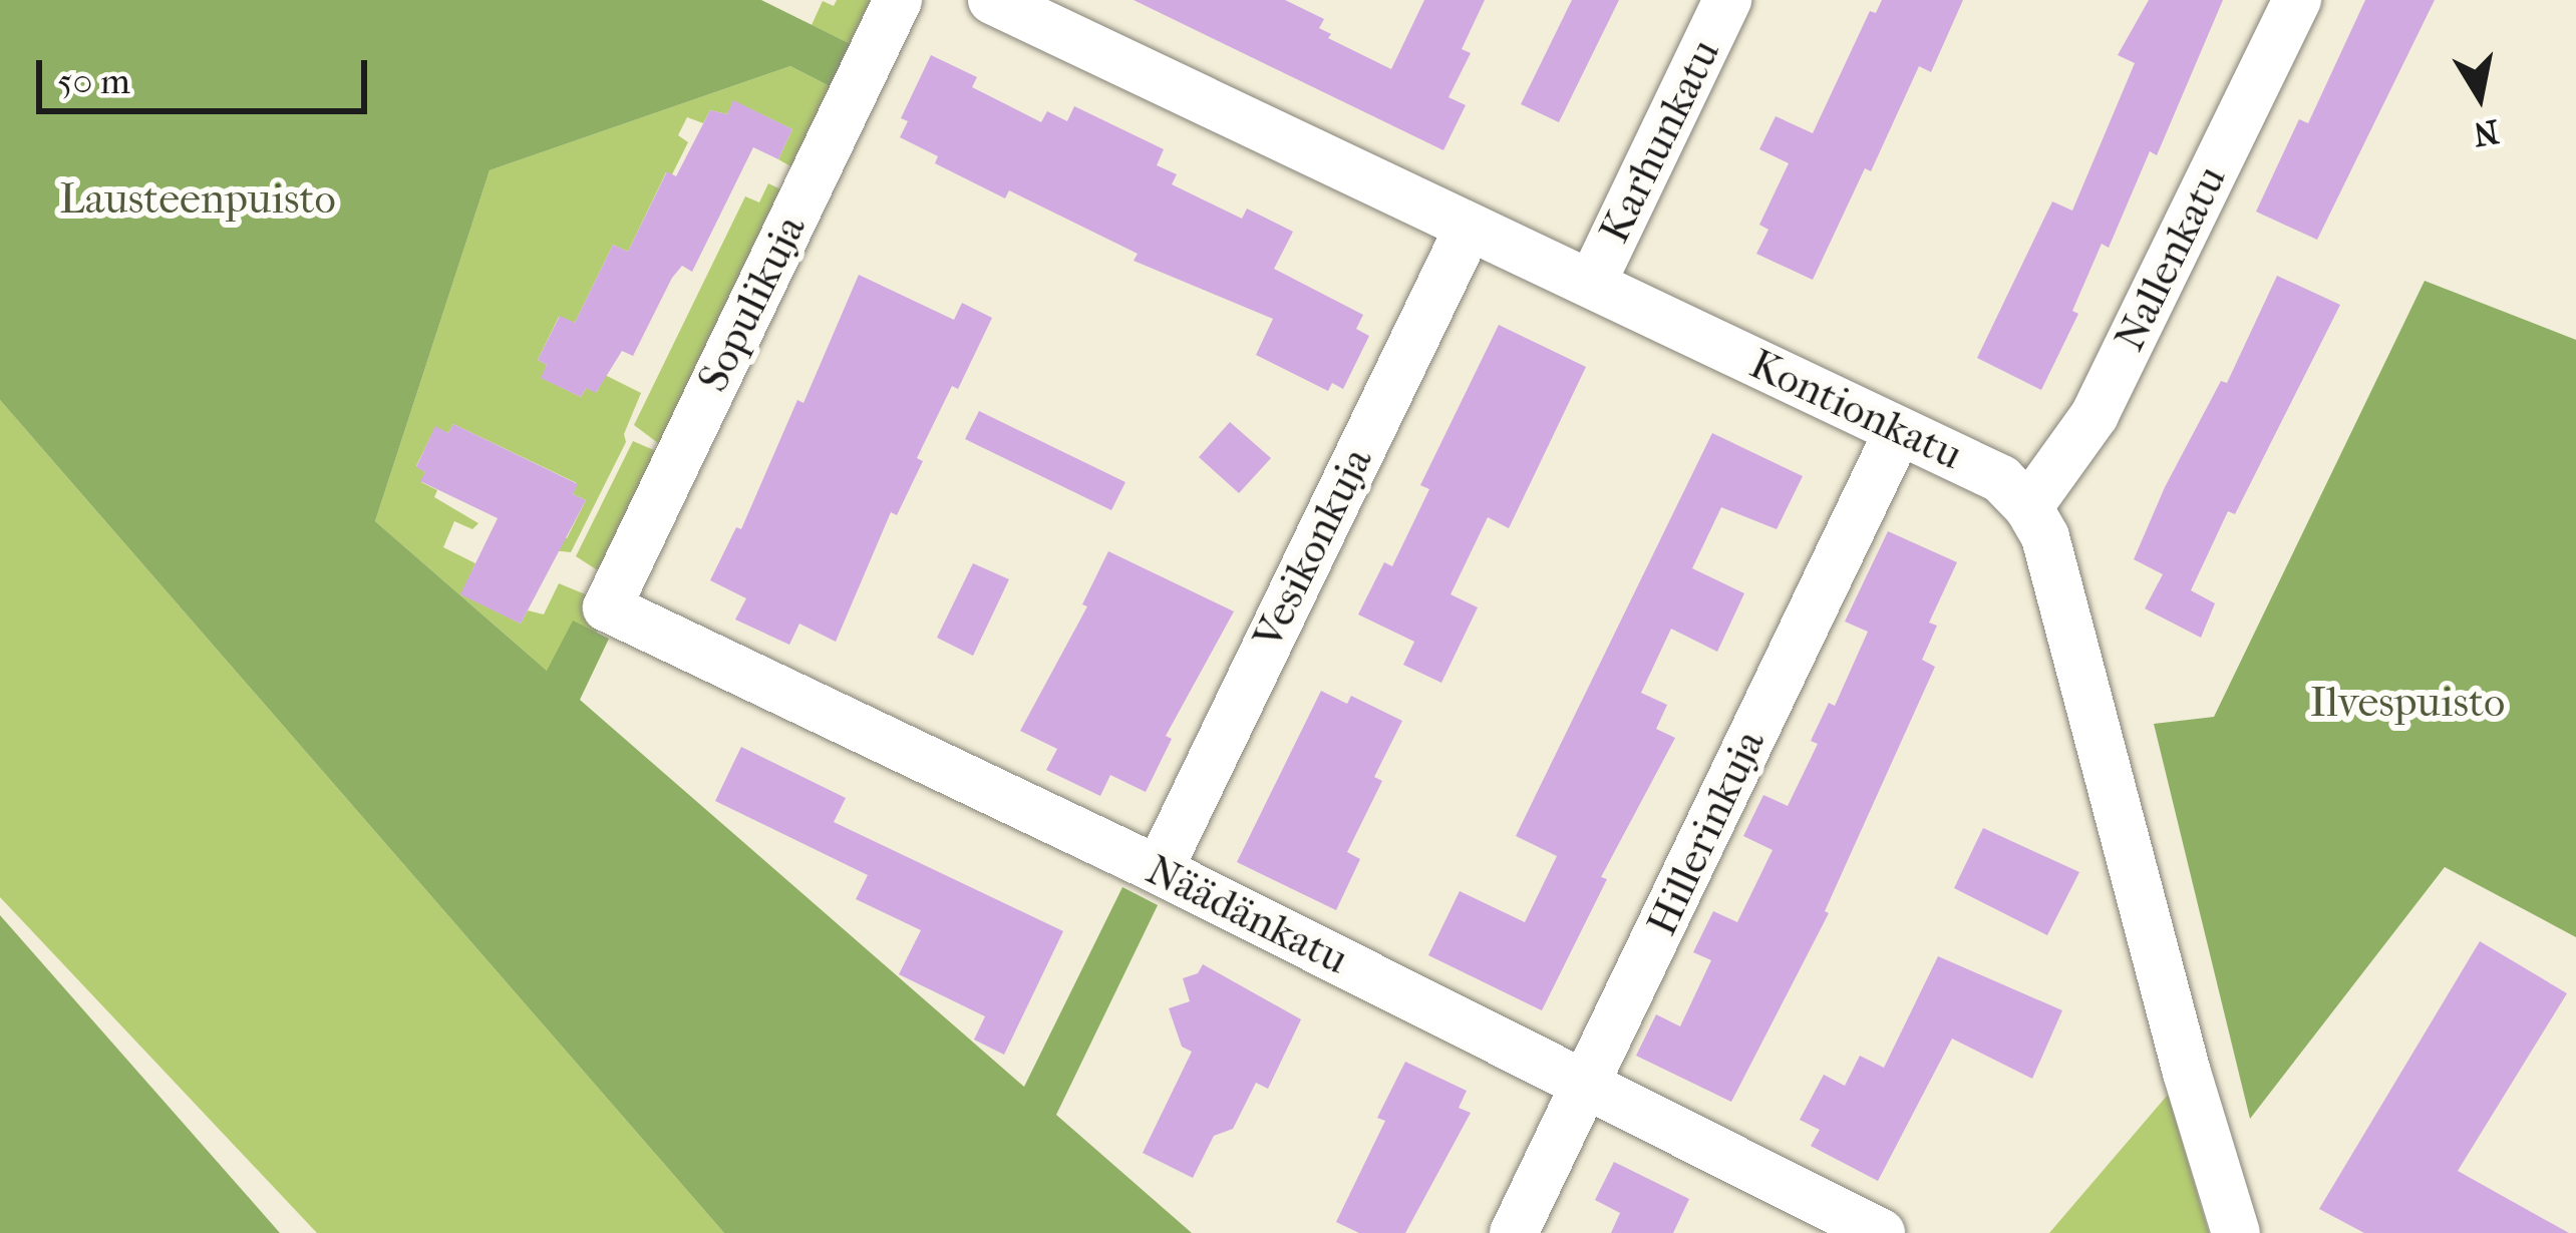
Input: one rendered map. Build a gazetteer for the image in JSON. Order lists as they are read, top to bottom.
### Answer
{
  "streets": {
    "street": [
      "Karhunkatu",
      "Nallenkatu",
      "Sopulikuja",
      "Kontionkatu",
      "Vesikonkuja",
      "Hillerinkuja",
      "Näädänkatu"
    ]
  },
  "crossings": [
    ["Karhunkatu", "Kontionkatu"],
    ["Nallenkatu", "Kontionkatu"],
    ["Sopulikuja", "Näädänkatu"],
    ["Kontionkatu", "Vesikonkuja"],
    ["Kontionkatu", "Hillerinkuja"],
    ["Vesikonkuja", "Näädänkatu"],
    ["Hillerinkuja", "Näädänkatu"]
  ],
  "parks": ["Lausteenpuisto", "Ilvespuisto"],
  "scale_bar": "50 m",
  "north": "bottom"
}
